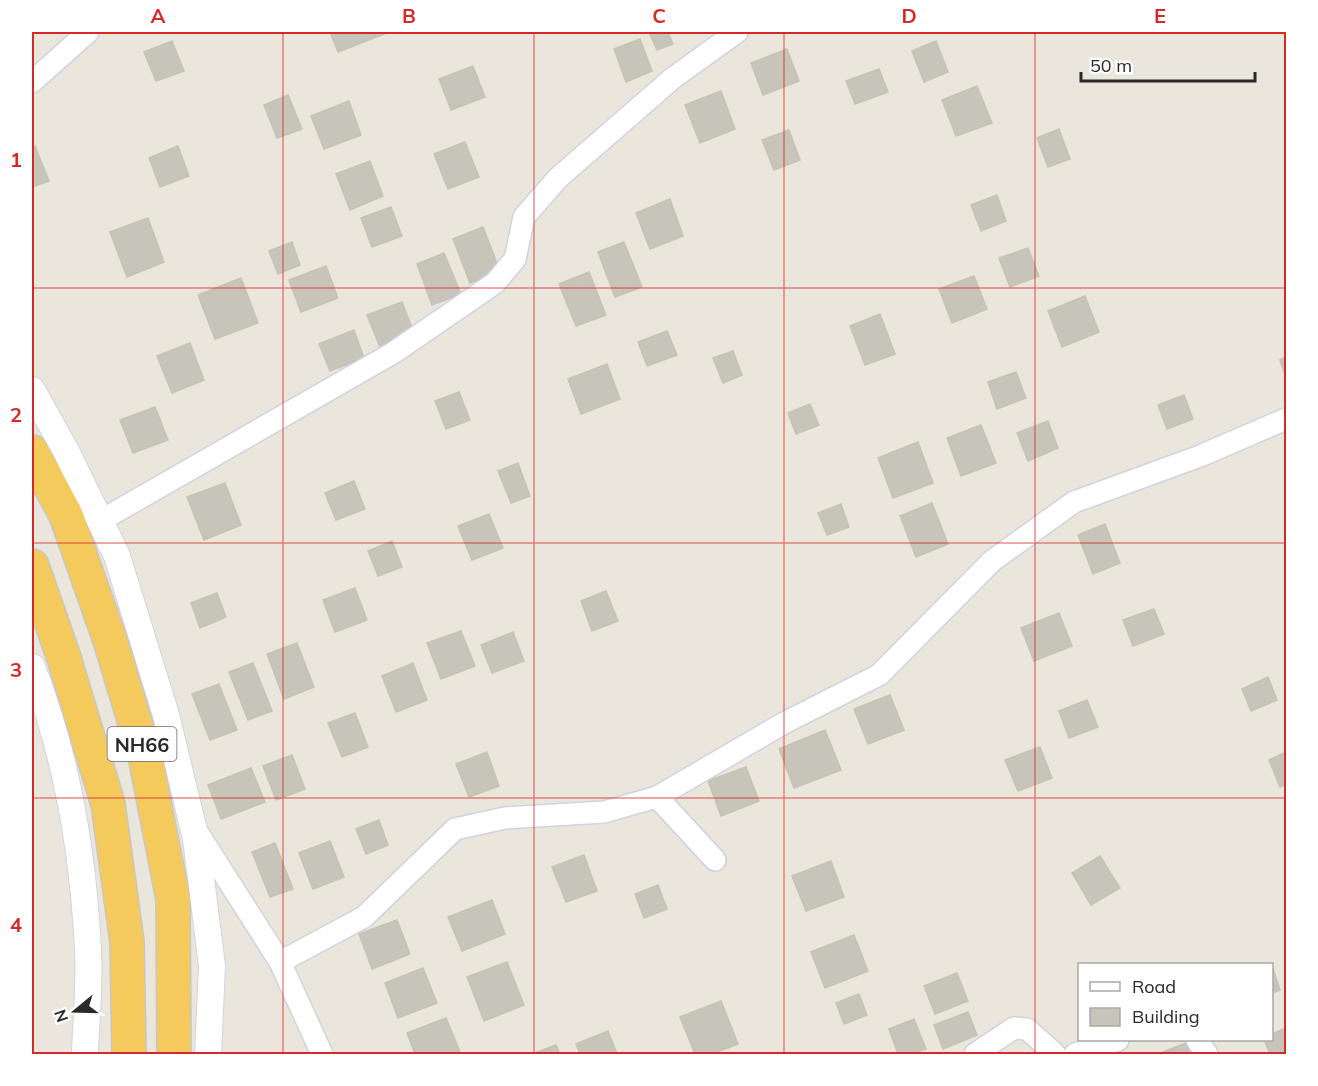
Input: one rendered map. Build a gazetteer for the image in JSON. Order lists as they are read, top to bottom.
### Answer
{
  "streets": {
    "highway": ["NH66"]
  },
  "legend": ["Road", "Building"],
  "scale_bar": "50 m",
  "north": "left",
  "grid": {
    "columns": [
      "A",
      "B",
      "C",
      "D",
      "E"
    ],
    "rows": [
      "1",
      "2",
      "3",
      "4"
    ]
  }
}
